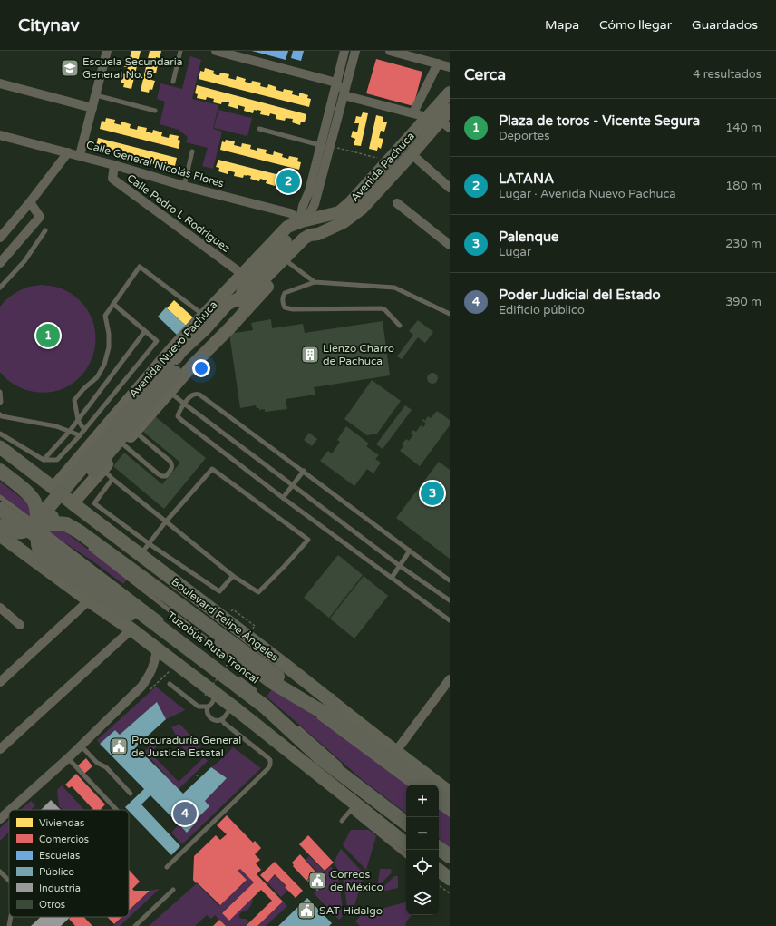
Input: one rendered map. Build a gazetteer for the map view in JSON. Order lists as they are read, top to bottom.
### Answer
{
  "streets": {
    "highway": ["Boulevard Felipe Ángeles"],
    "main road": ["Avenida Pachuca", "Avenida Nuevo Pachuca"],
    "street": ["Calle General Nicolás Flores", "Calle Pedro L Rodríguez"],
    "lane": ["Tuzobús Ruta Troncal"]
  },
  "crossings": [
    ["Calle General Nicolás Flores", "Avenida Pachuca"],
    ["Calle General Nicolás Flores", "Calle Pedro L Rodríguez"],
    ["Calle General Nicolás Flores", "Avenida Nuevo Pachuca"],
    ["Avenida Pachuca", "Avenida Nuevo Pachuca"],
    ["Calle Pedro L Rodríguez", "Avenida Nuevo Pachuca"],
    ["Avenida Nuevo Pachuca", "Boulevard Felipe Ángeles"]
  ],
  "places": {
    "school or university": ["Escuela Secundaria General No. 5"],
    "building": ["Lienzo Charro de Pachuca"],
    "public building": ["Procuraduría General de Justicia Estatal", "Correos de México", "SAT Hidalgo"]
  },
  "legend": [
    "Viviendas",
    "Comercios",
    "Escuelas",
    "Público",
    "Industria",
    "Otros"
  ],
  "page": {
    "header": "Citynav",
    "nav": ["Mapa", "Cómo llegar", "Guardados"],
    "heading": ["Cerca", "4 resultados"],
    "list": [
      {
        "mark": "1",
        "name": "Plaza de toros - Vicente Segura",
        "note": "Deportes",
        "value": "140 m"
      },
      {
        "mark": "2",
        "name": "LATANA",
        "note": "Lugar · Avenida Nuevo Pachuca",
        "value": "180 m"
      },
      {
        "mark": "3",
        "name": "Palenque",
        "note": "Lugar",
        "value": "230 m"
      },
      {
        "mark": "4",
        "name": "Poder Judicial del Estado",
        "note": "Edificio público",
        "value": "390 m"
      }
    ],
    "pins": [
      "2",
      "1",
      "3",
      "4"
    ],
    "map_buttons": ["+", "−"]
  }
}
